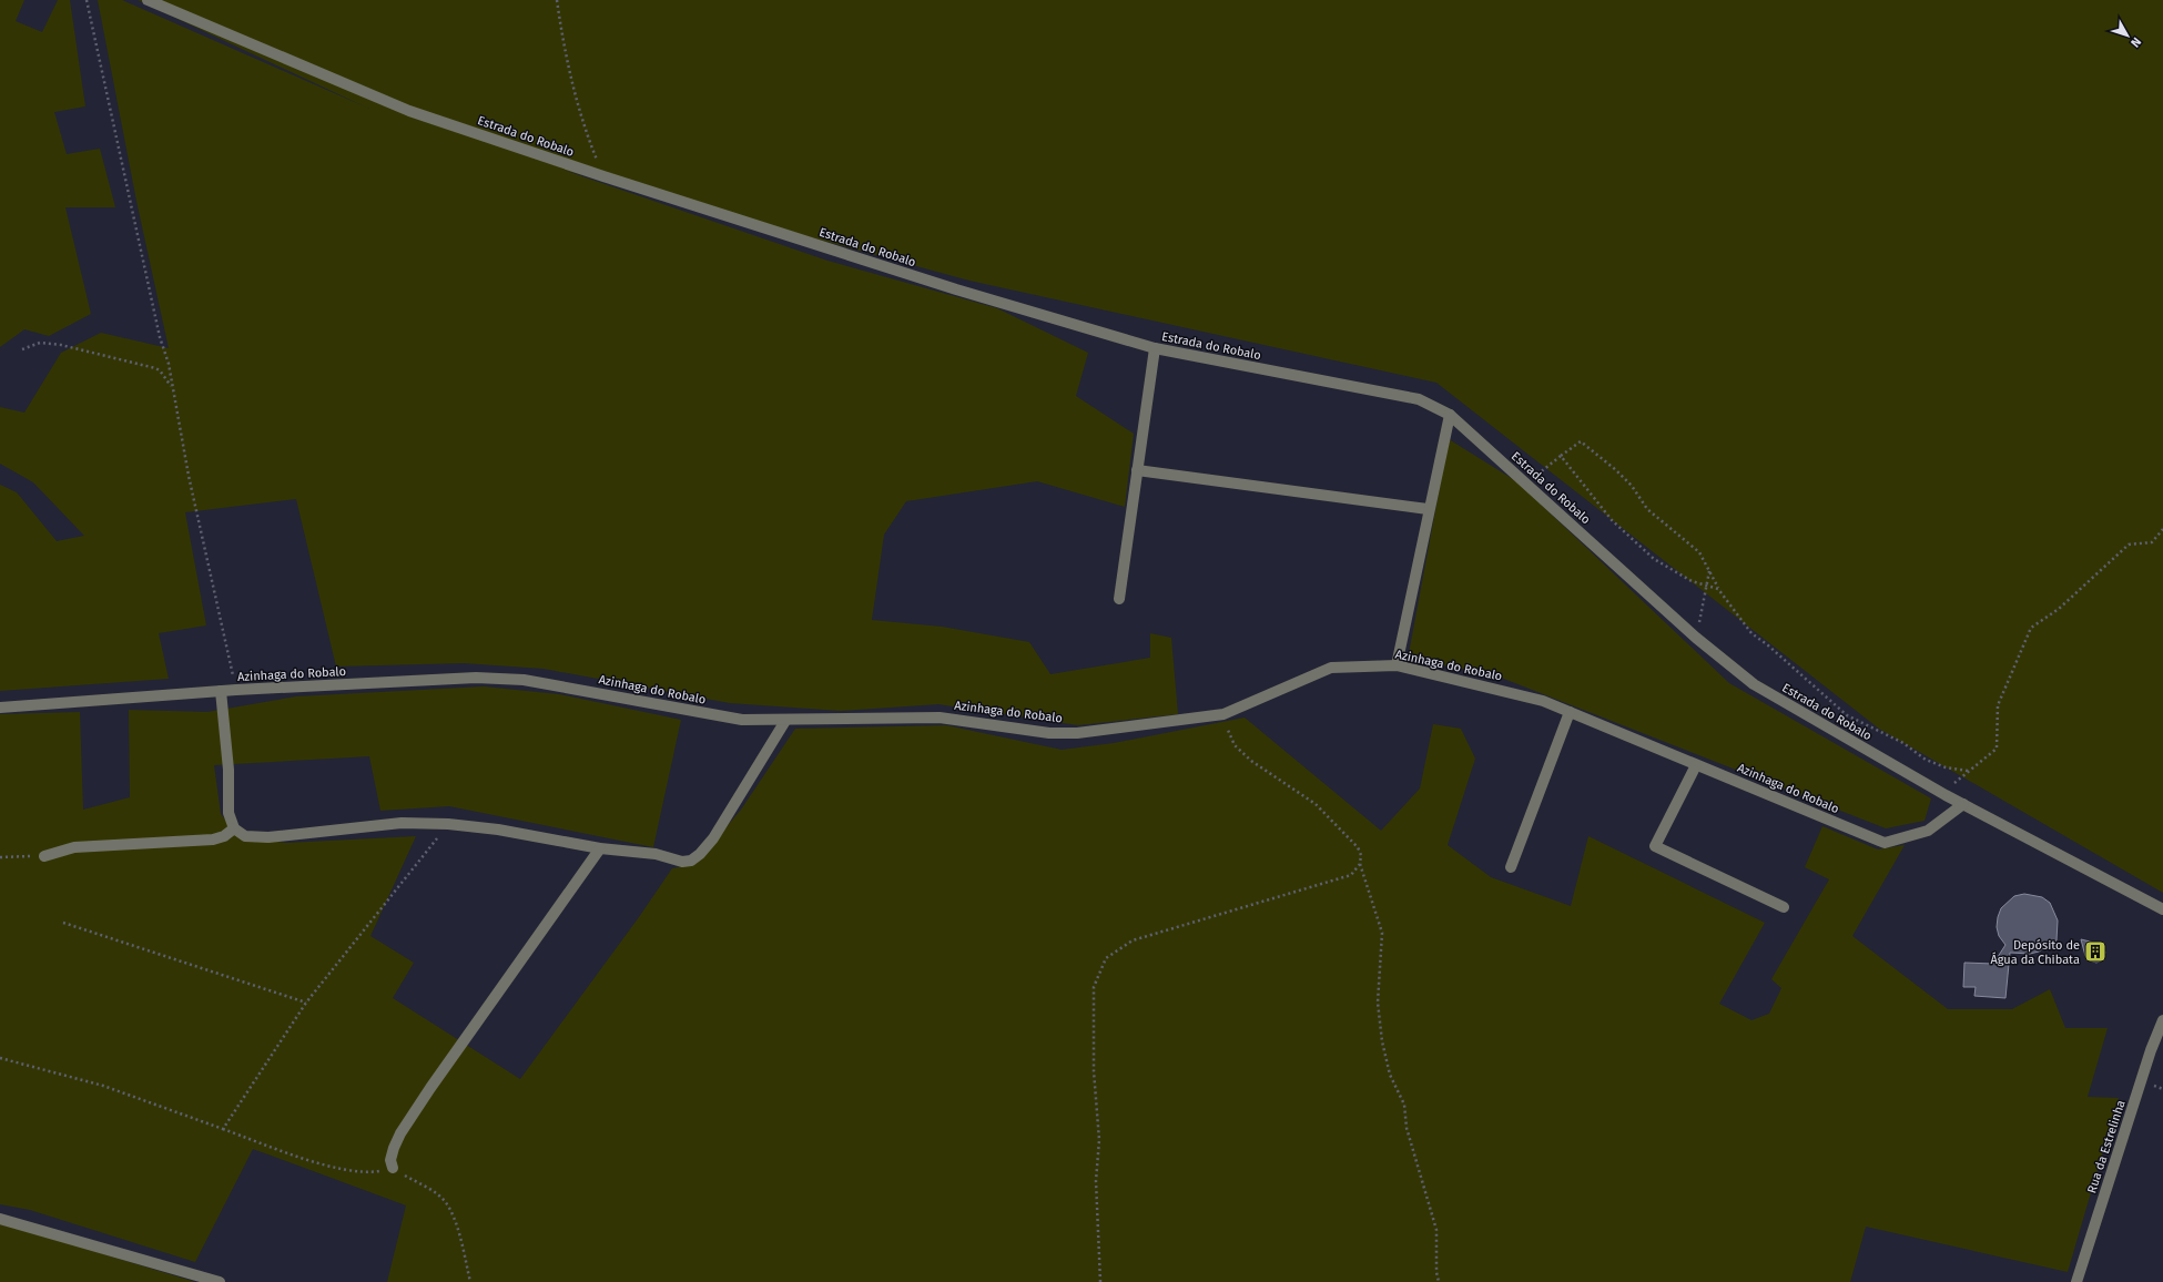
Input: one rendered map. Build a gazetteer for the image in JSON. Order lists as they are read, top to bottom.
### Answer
{
  "streets": {
    "street": ["Estrada do Robalo", "Azinhaga do Robalo", "Rua da Estrelinha"]
  },
  "crossings": [
    ["Estrada do Robalo", "Azinhaga do Robalo"]
  ],
  "places": {
    "building": ["Depósito de Água da Chibata"]
  },
  "north": "bottom right"
}
